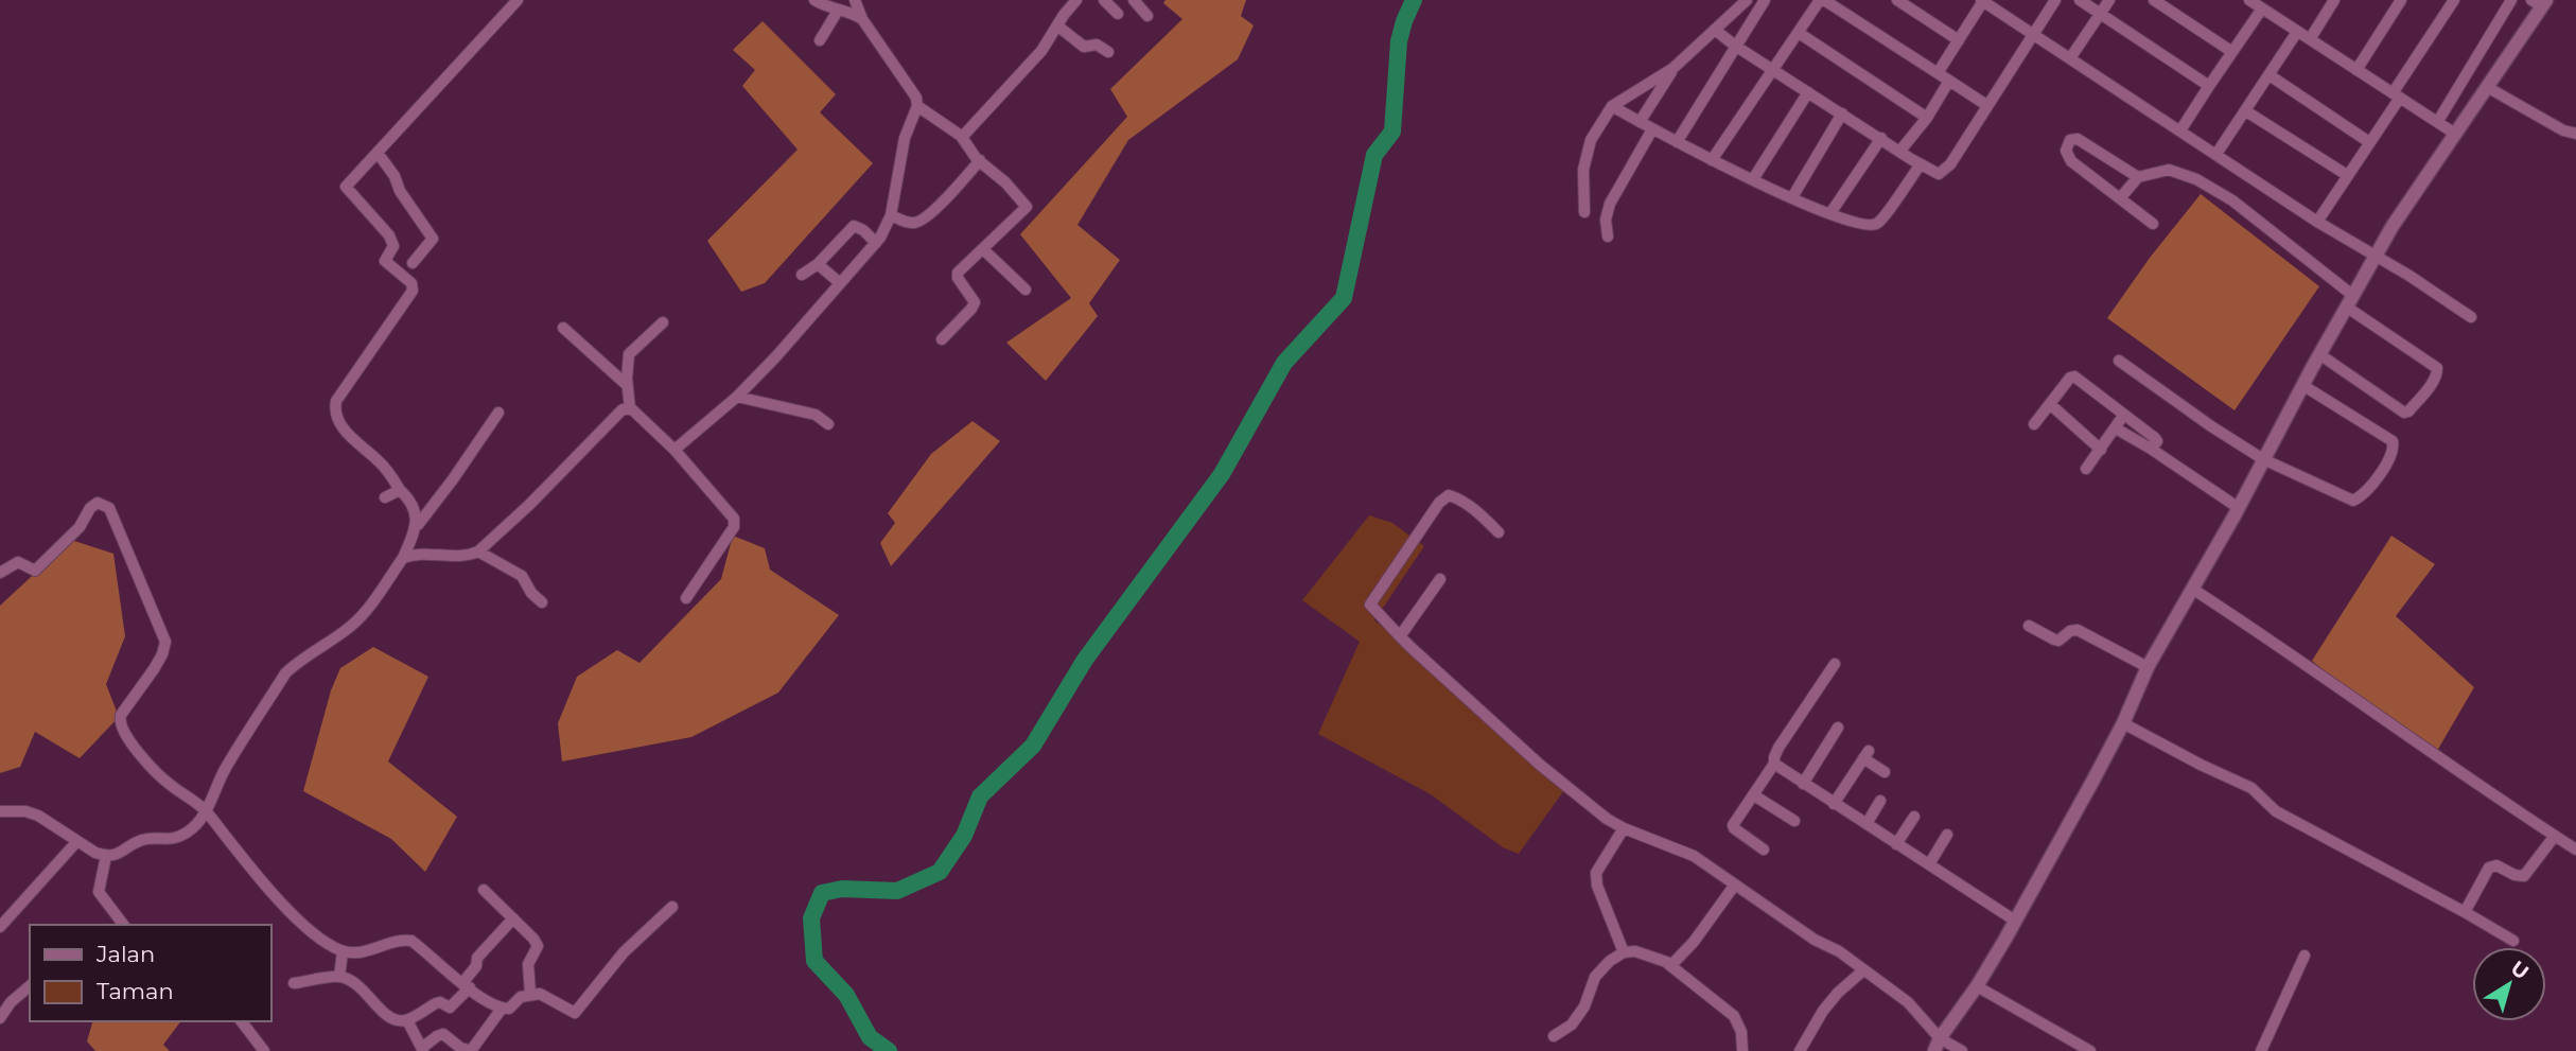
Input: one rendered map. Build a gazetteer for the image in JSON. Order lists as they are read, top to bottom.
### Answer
{
  "legend": ["Jalan", "Taman"],
  "north": "top right"
}
